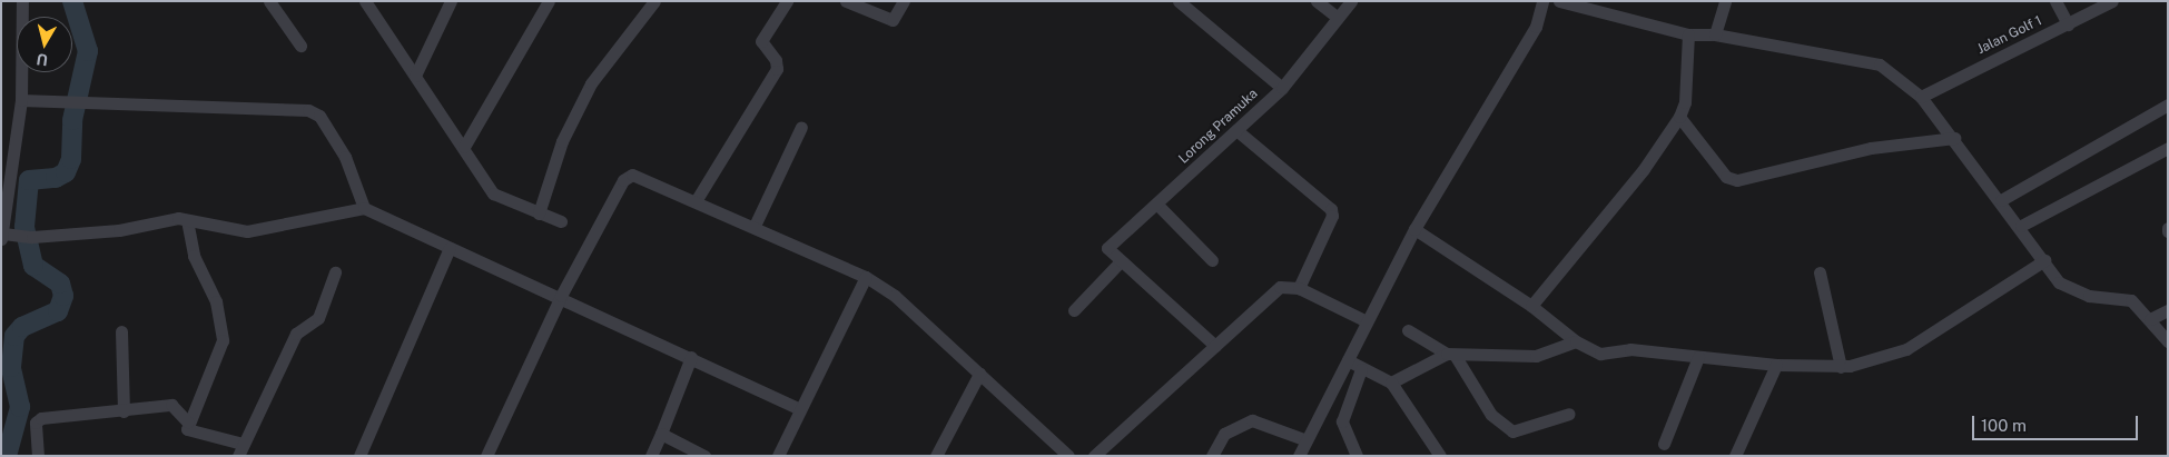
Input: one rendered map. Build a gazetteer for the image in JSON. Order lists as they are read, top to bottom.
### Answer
{
  "streets": {
    "street": ["Jalan Golf 1", "Lorong Pramuka"]
  },
  "scale_bar": "100 m",
  "north": "bottom"
}
